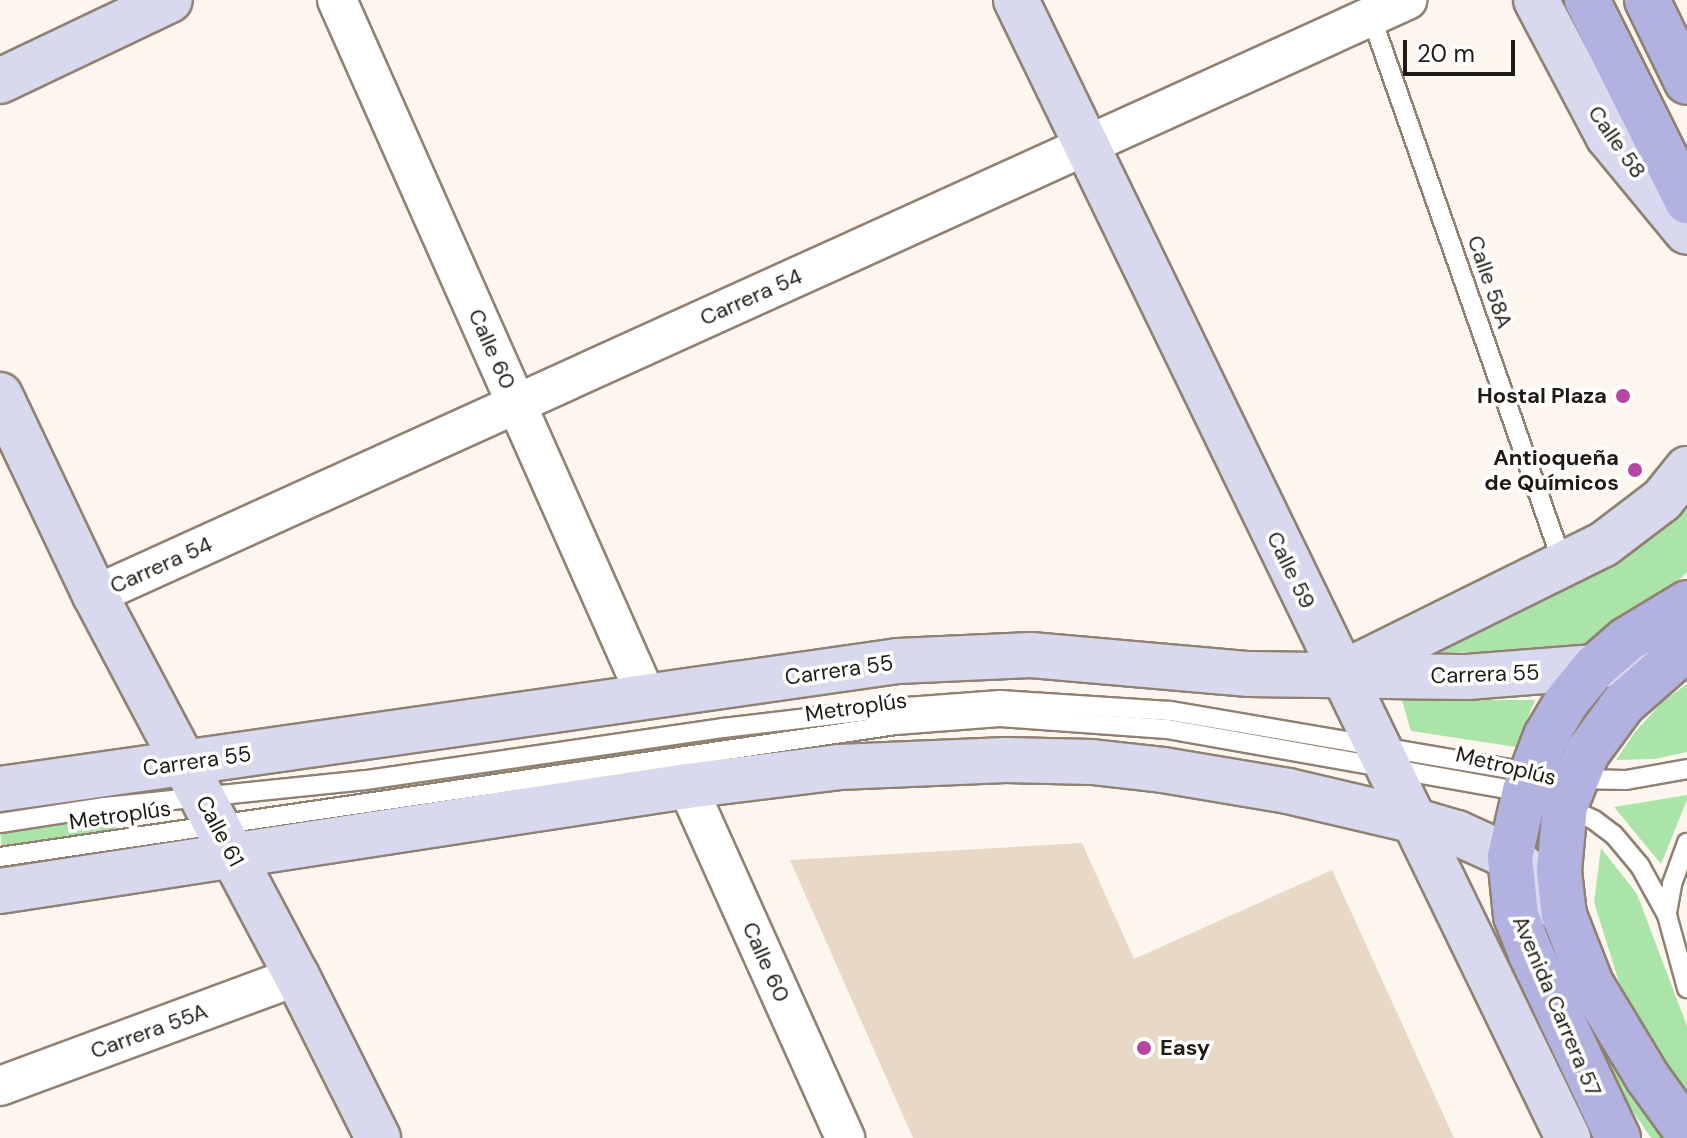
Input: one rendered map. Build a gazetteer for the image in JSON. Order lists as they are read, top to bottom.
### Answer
{
  "streets": {
    "main road": [
      "Calle 58",
      "Calle 59",
      "Carrera 55",
      "Calle 61",
      "Avenida Carrera 57"
    ],
    "street": ["Carrera 54", "Calle 60", "Carrera 55A"],
    "lane": ["Calle 58A", "Metroplús"]
  },
  "crossings": [
    ["Calle 58A", "Carrera 54"],
    ["Carrera 54", "Calle 60"],
    ["Carrera 54", "Calle 59"],
    ["Carrera 54", "Calle 61"],
    ["Calle 60", "Carrera 55"],
    ["Calle 59", "Carrera 55"],
    ["Calle 59", "Metroplús"],
    ["Carrera 55", "Metroplús"],
    ["Carrera 55", "Calle 61"],
    ["Carrera 55", "Avenida Carrera 57"],
    ["Metroplús", "Calle 61"],
    ["Metroplús", "Avenida Carrera 57"],
    ["Calle 61", "Carrera 55A"]
  ],
  "places": ["Hostal Plaza", "Antioqueña de Químicos", "Easy"],
  "scale_bar": "20 m"
}
